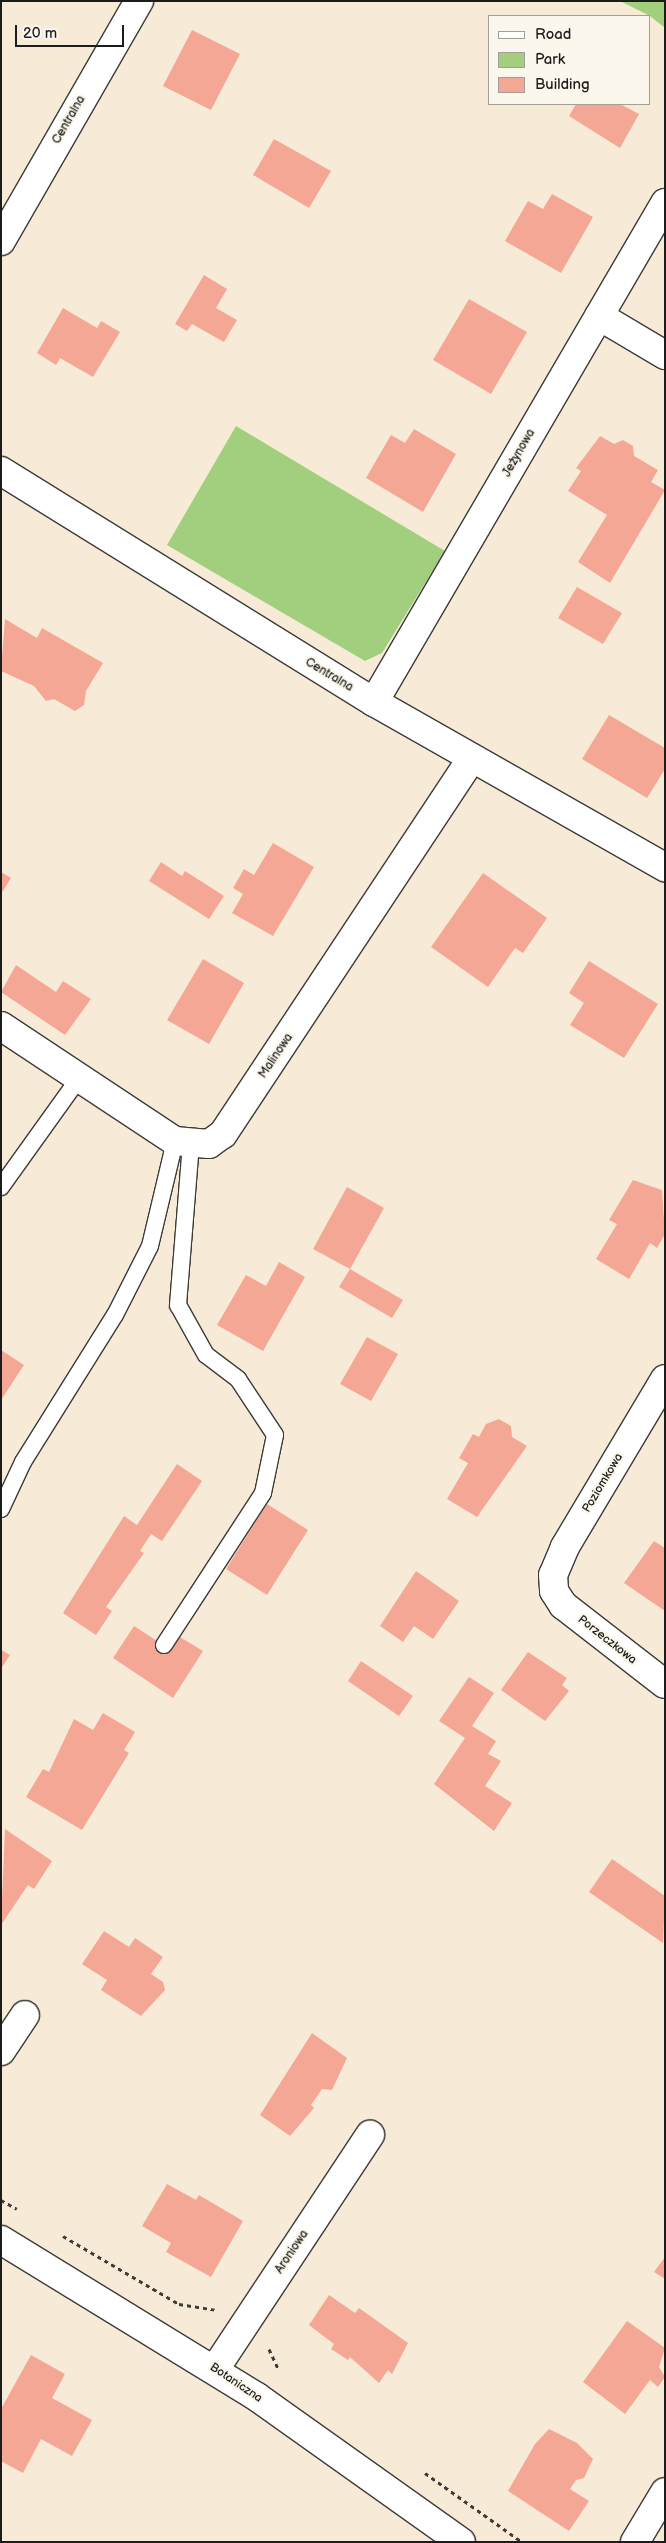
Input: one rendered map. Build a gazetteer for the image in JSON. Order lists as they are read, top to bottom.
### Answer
{
  "streets": {
    "street": [
      "Centralna",
      "Jeżynowa",
      "Malinowa",
      "Poziomkowa",
      "Porzeczkowa",
      "Aroniowa",
      "Botaniczna"
    ]
  },
  "crossings": [
    ["Centralna", "Jeżynowa"],
    ["Centralna", "Malinowa"],
    ["Poziomkowa", "Porzeczkowa"],
    ["Aroniowa", "Botaniczna"]
  ],
  "legend": ["Road", "Park", "Building"],
  "scale_bar": "20 m"
}
